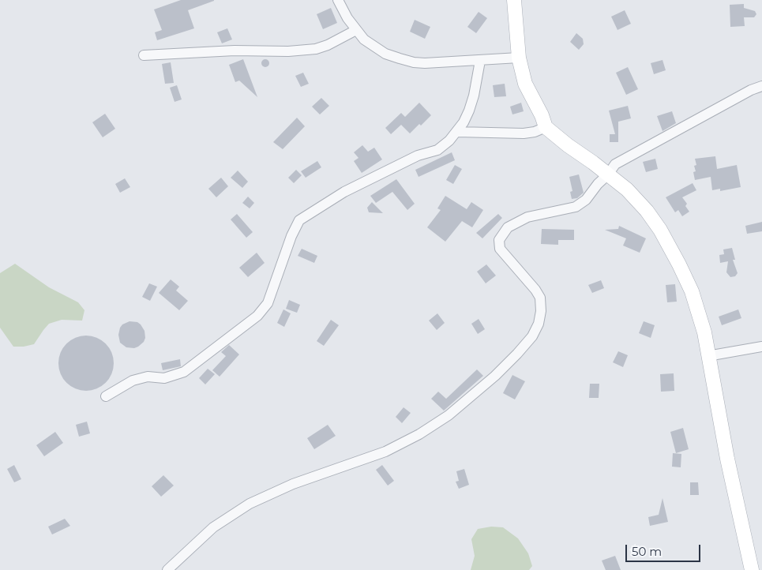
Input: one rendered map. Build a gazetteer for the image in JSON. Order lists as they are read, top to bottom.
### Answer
{
  "scale_bar": "50 m"
}
